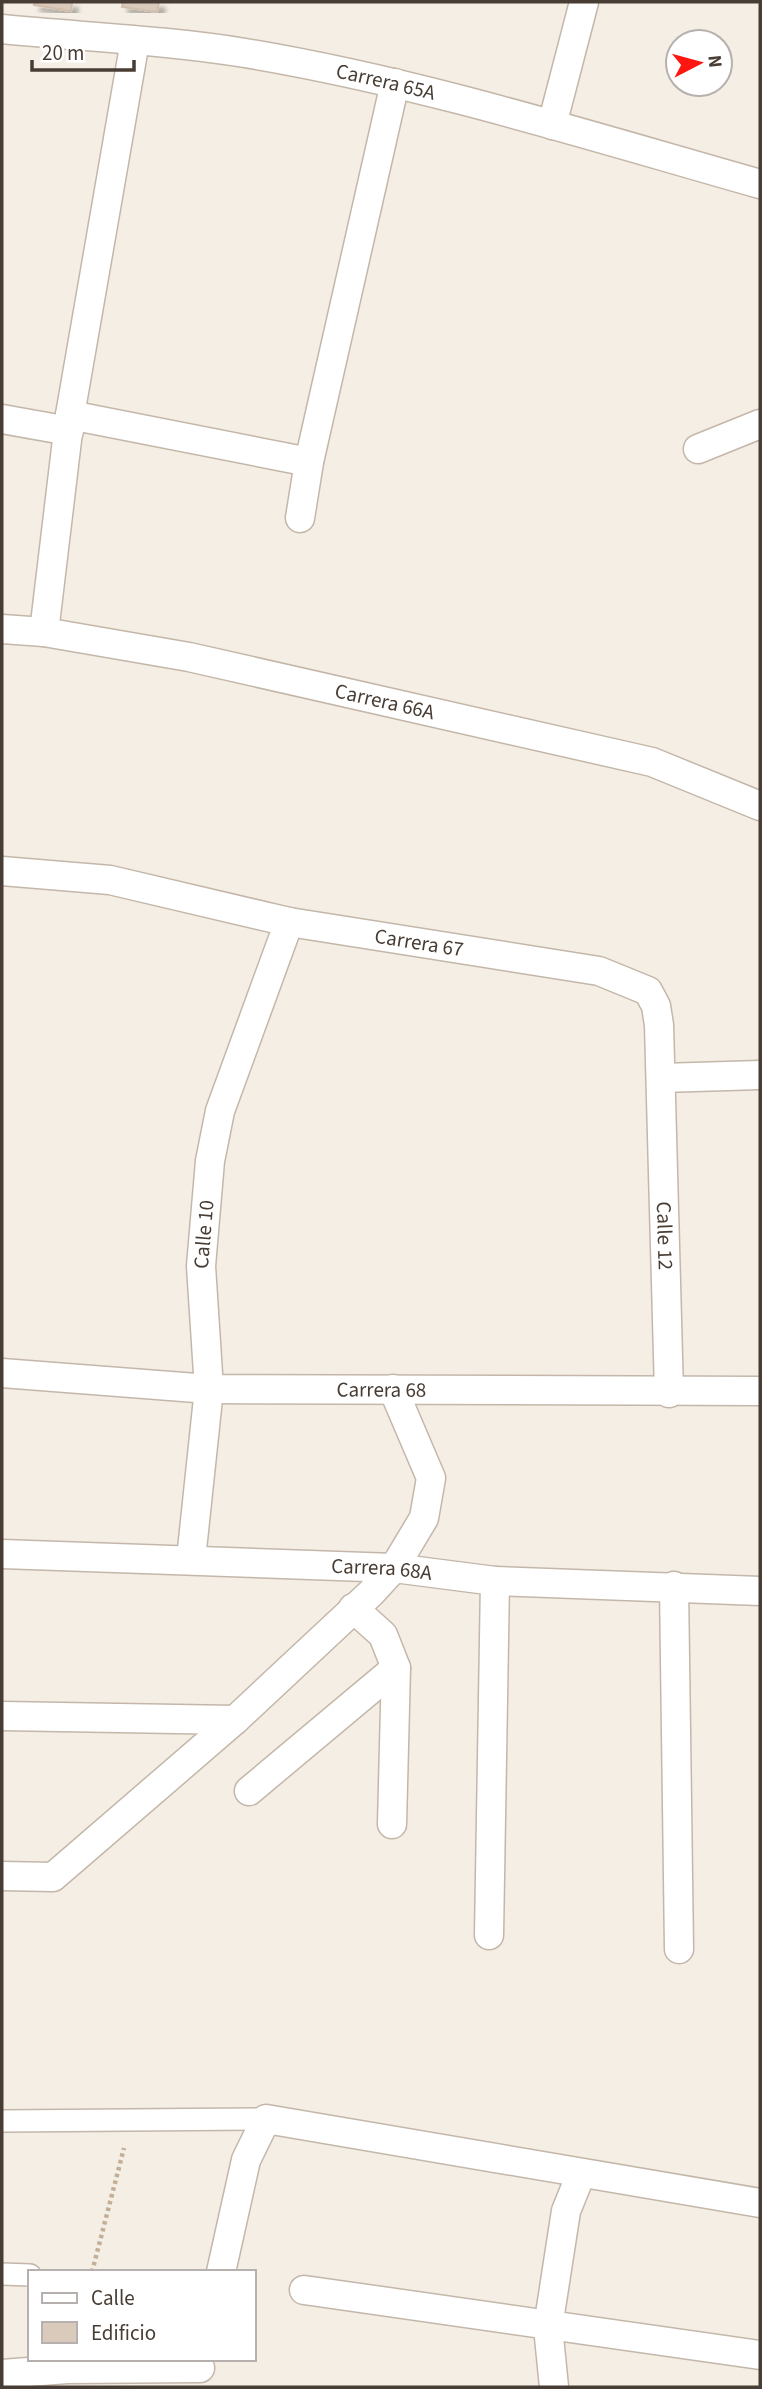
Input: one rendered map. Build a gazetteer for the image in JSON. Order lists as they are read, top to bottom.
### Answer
{
  "streets": {
    "street": [
      "Carrera 65A",
      "Carrera 66A",
      "Carrera 67",
      "Calle 10",
      "Calle 12",
      "Carrera 68",
      "Carrera 68A"
    ]
  },
  "crossings": [
    ["Carrera 67", "Calle 10"],
    ["Carrera 67", "Calle 12"],
    ["Calle 10", "Carrera 68"],
    ["Calle 10", "Carrera 68A"],
    ["Calle 12", "Carrera 68"]
  ],
  "legend": ["Calle", "Edificio"],
  "scale_bar": "20 m",
  "north": "right"
}
